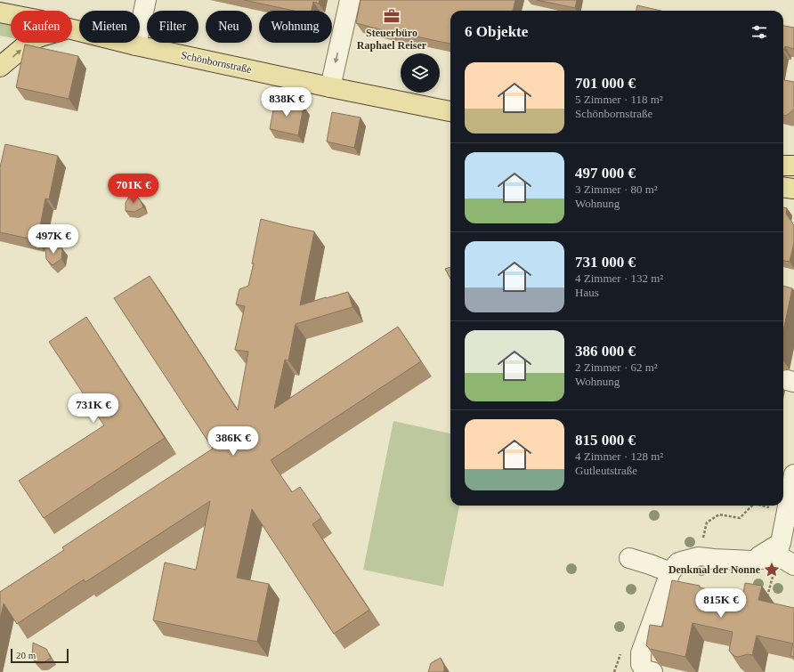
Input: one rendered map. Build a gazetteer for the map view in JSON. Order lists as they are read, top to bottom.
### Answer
{
  "streets": {
    "main road": ["Schönbornstraße"]
  },
  "places": {
    "office": ["Steuerbüro Raphael Reiser"],
    "place": ["Denkmal der Nonne"]
  },
  "scale_bar": "20 m",
  "page": {
    "chip": [
      "Kaufen",
      "Mieten",
      "Filter",
      "Neu",
      "Wohnung"
    ],
    "heading": "6 Objekte",
    "list": [
      {
        "name": "701 000 €",
        "note": "5 Zimmer · 118 m² · Schönbornstraße"
      },
      {
        "name": "497 000 €",
        "note": "3 Zimmer · 80 m² · Wohnung"
      },
      {
        "name": "731 000 €",
        "note": "4 Zimmer · 132 m² · Haus"
      },
      {
        "name": "386 000 €",
        "note": "2 Zimmer · 62 m² · Wohnung"
      },
      {
        "name": "815 000 €",
        "note": "4 Zimmer · 128 m² · Gutleutstraße"
      }
    ],
    "price": [
      "838K €",
      "701K €",
      "497K €",
      "731K €",
      "386K €",
      "815K €"
    ],
    "scale": "20 m"
  }
}
